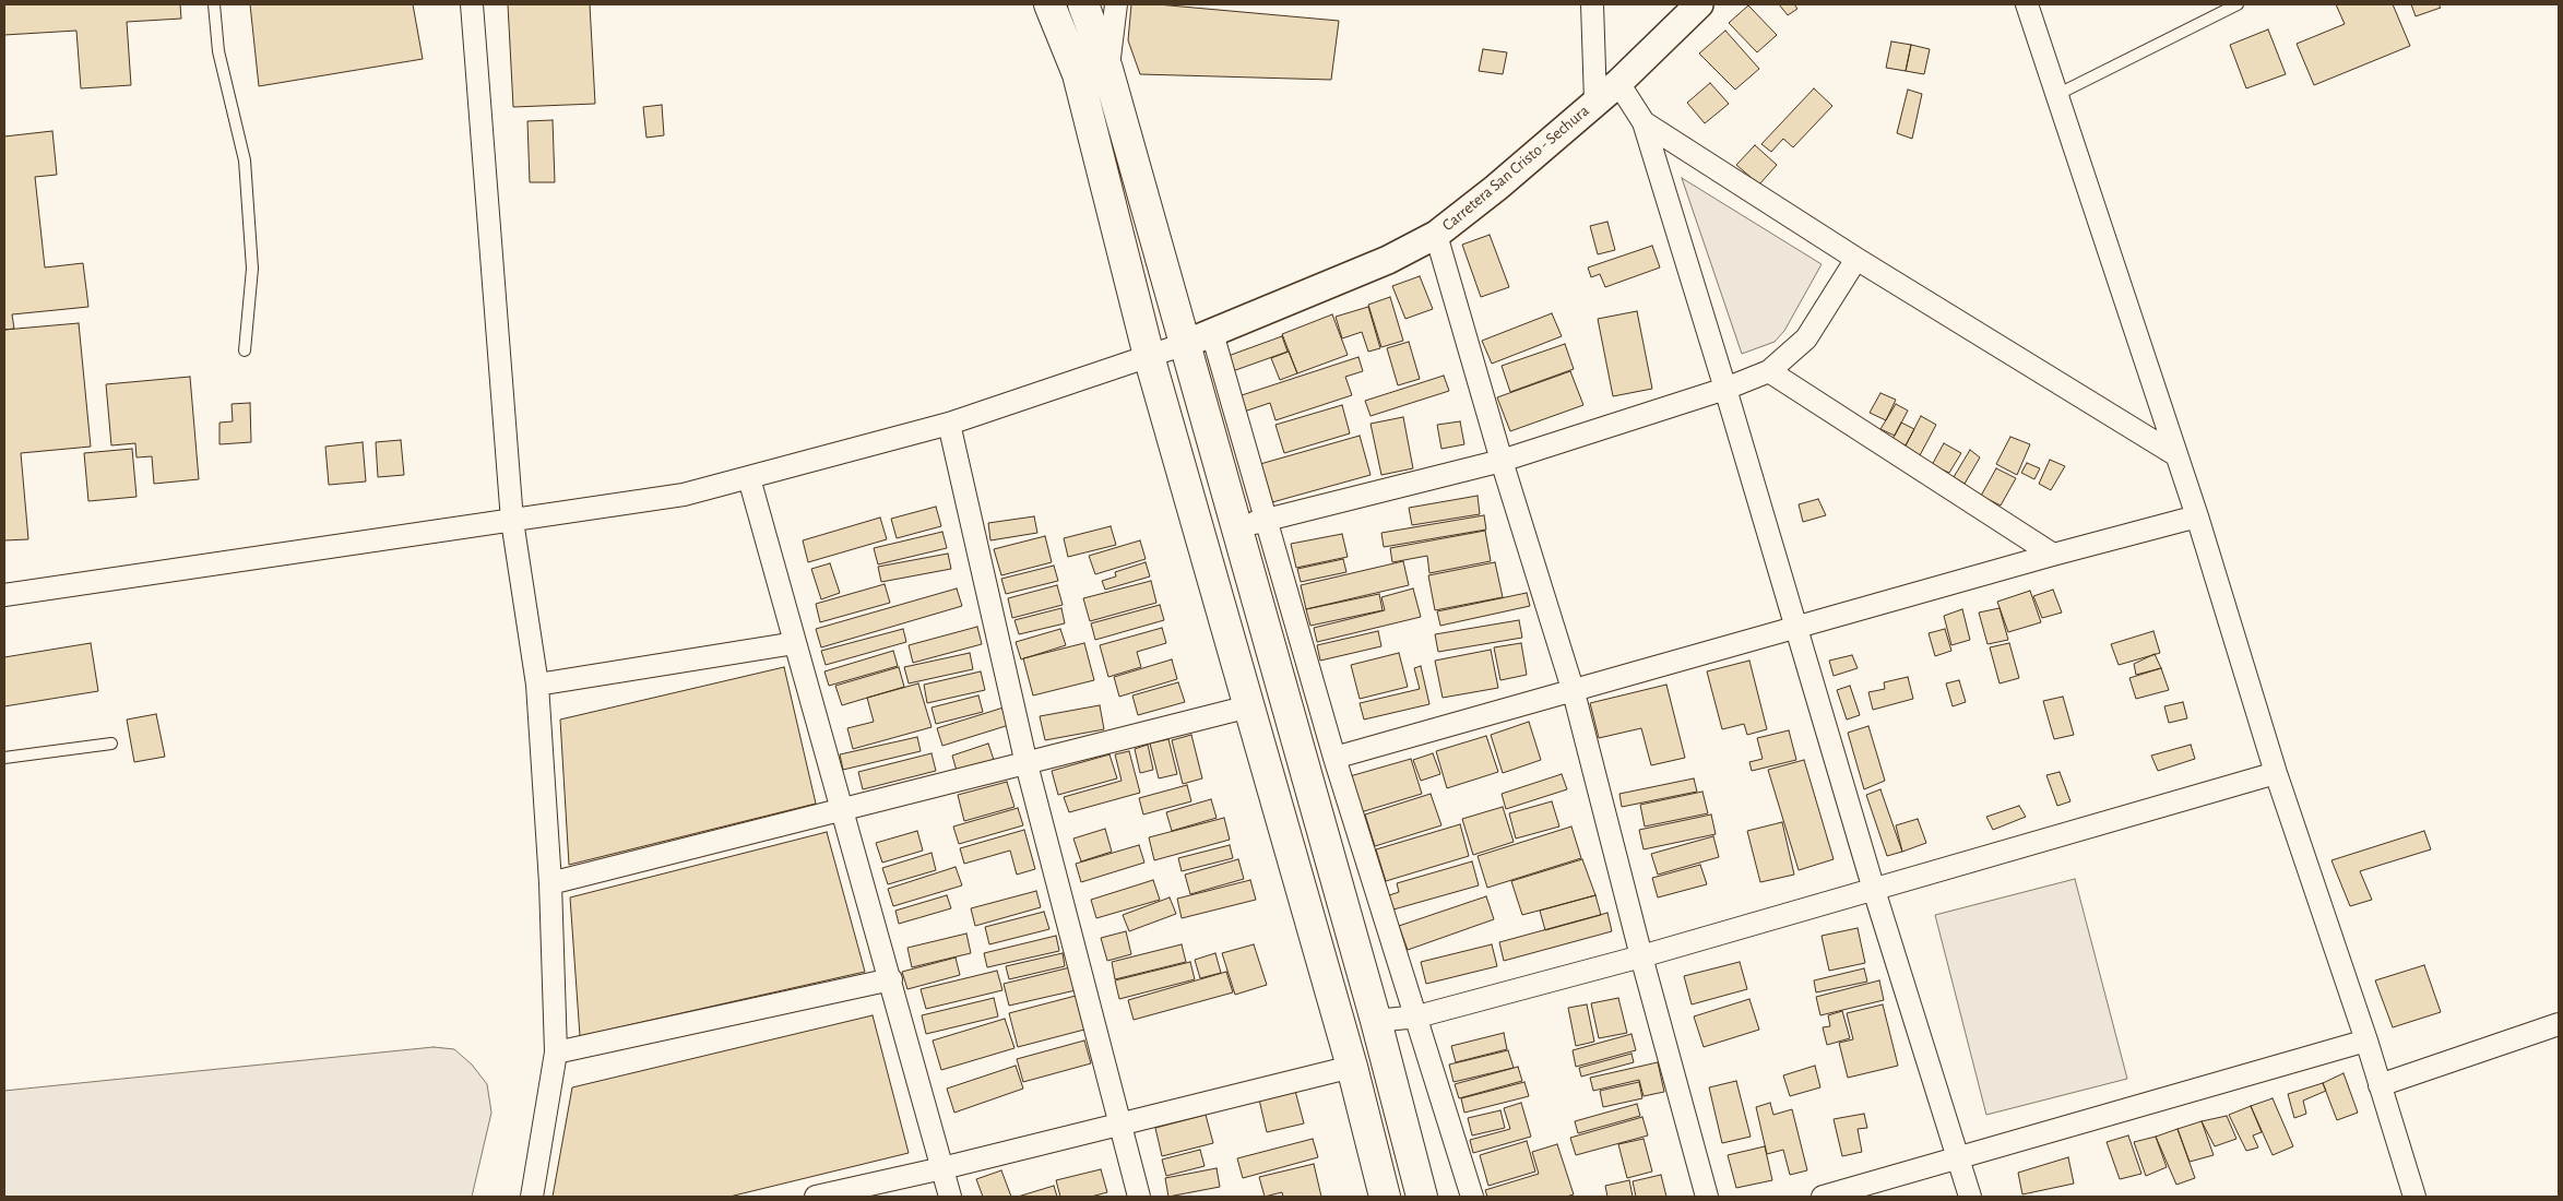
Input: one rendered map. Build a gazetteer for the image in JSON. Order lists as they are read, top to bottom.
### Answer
{
  "streets": {
    "street": ["Carretera San Cristo - Sechura"]
  }
}
